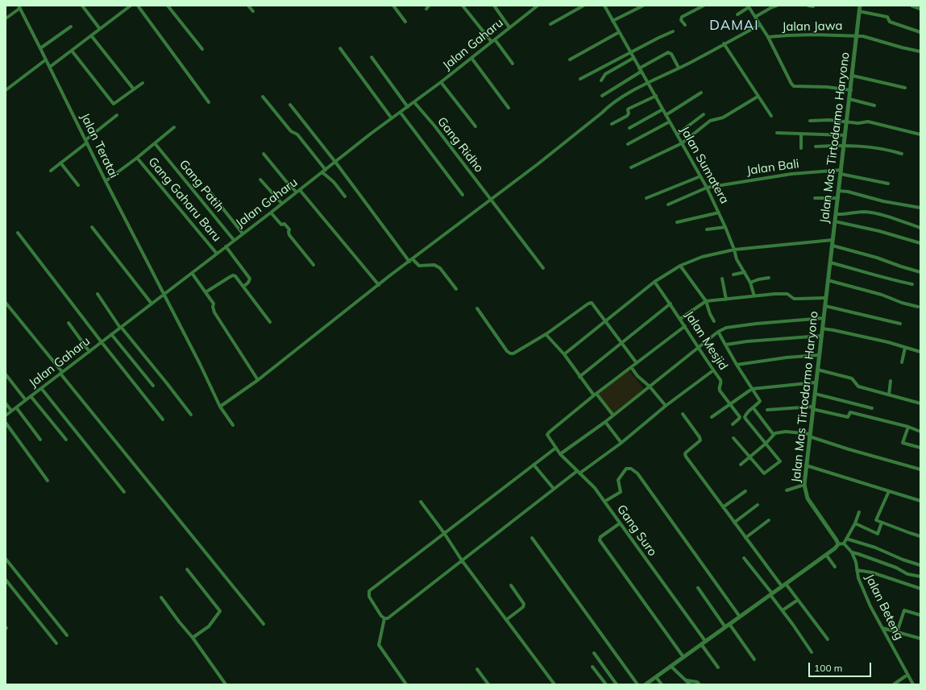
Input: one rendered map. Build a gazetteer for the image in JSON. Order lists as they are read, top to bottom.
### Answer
{
  "streets": {
    "street": [
      "Jalan Jawa",
      "Jalan Gaharu",
      "Jalan Mas Tirtodarmo Haryono",
      "Gang Ridho",
      "Jalan Teratai",
      "Jalan Sumatera",
      "Jalan Bali",
      "Gang Patih",
      "Gang Gaharu Baru",
      "Jalan Mesjid",
      "Gang Suro",
      "Jalan Beteng"
    ]
  },
  "crossings": [
    ["Jalan Jawa", "Jalan Mas Tirtodarmo Haryono"],
    ["Jalan Gaharu", "Gang Ridho"],
    ["Jalan Gaharu", "Jalan Teratai"],
    ["Jalan Gaharu", "Gang Patih"],
    ["Jalan Gaharu", "Gang Gaharu Baru"],
    ["Jalan Mas Tirtodarmo Haryono", "Jalan Bali"],
    ["Jalan Sumatera", "Jalan Bali"]
  ],
  "districts": ["DAMAI"],
  "scale_bar": "100 m"
}
